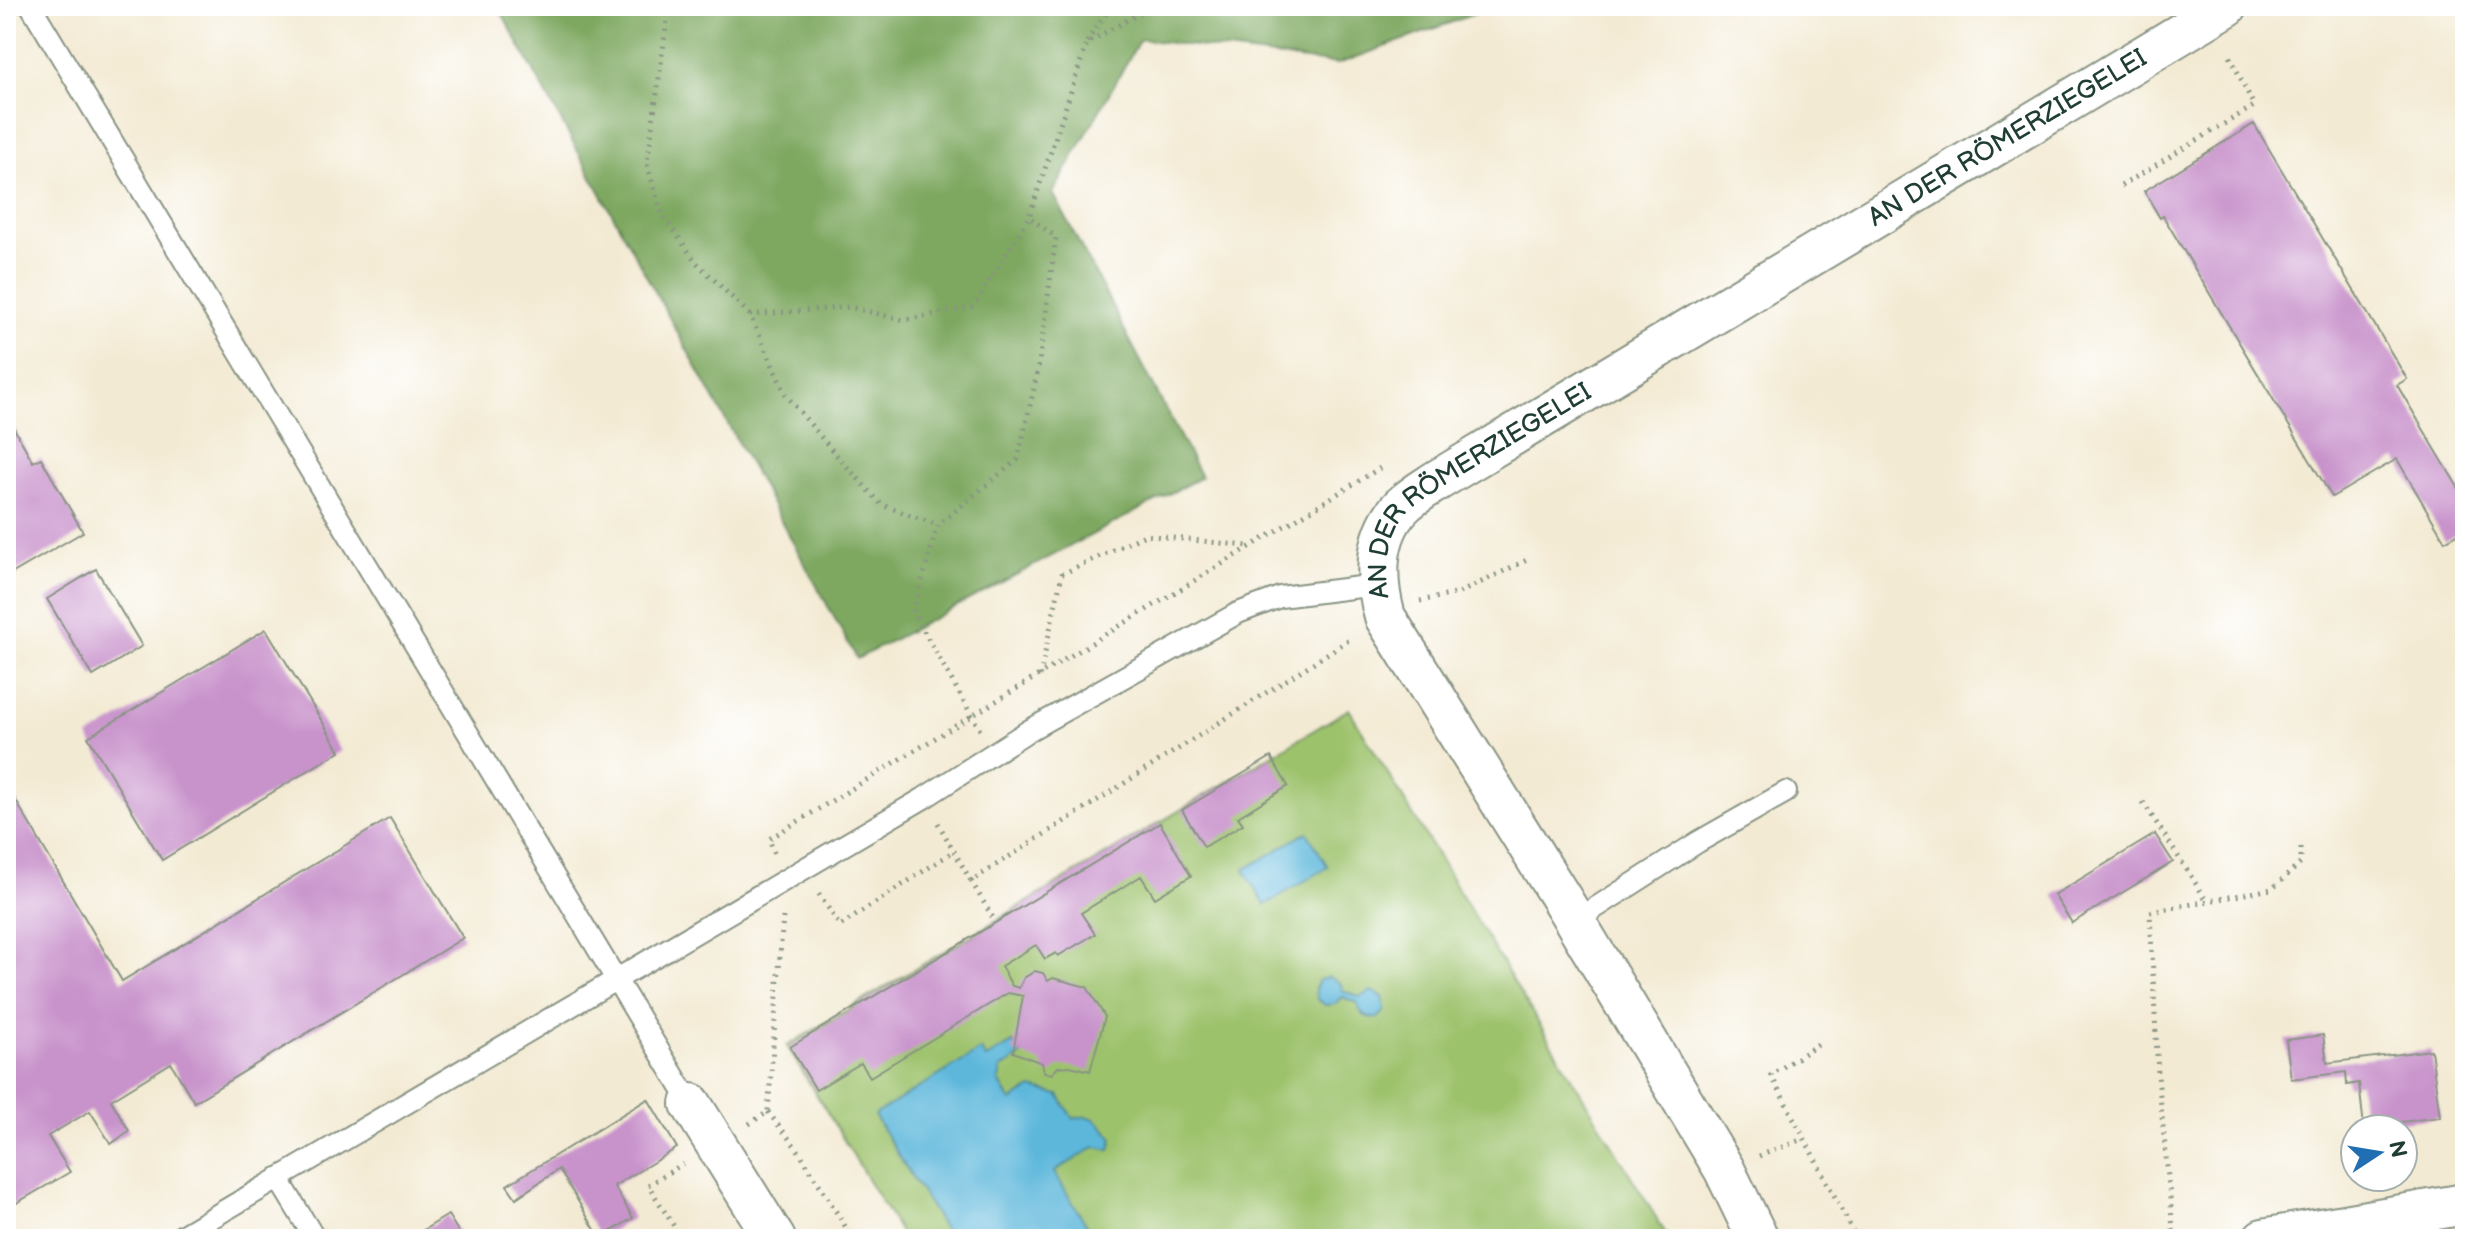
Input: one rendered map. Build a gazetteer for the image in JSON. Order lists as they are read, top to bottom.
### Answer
{
  "streets": {
    "street": ["AN DER RÖMERZIEGELEI"]
  },
  "north": "right"
}
